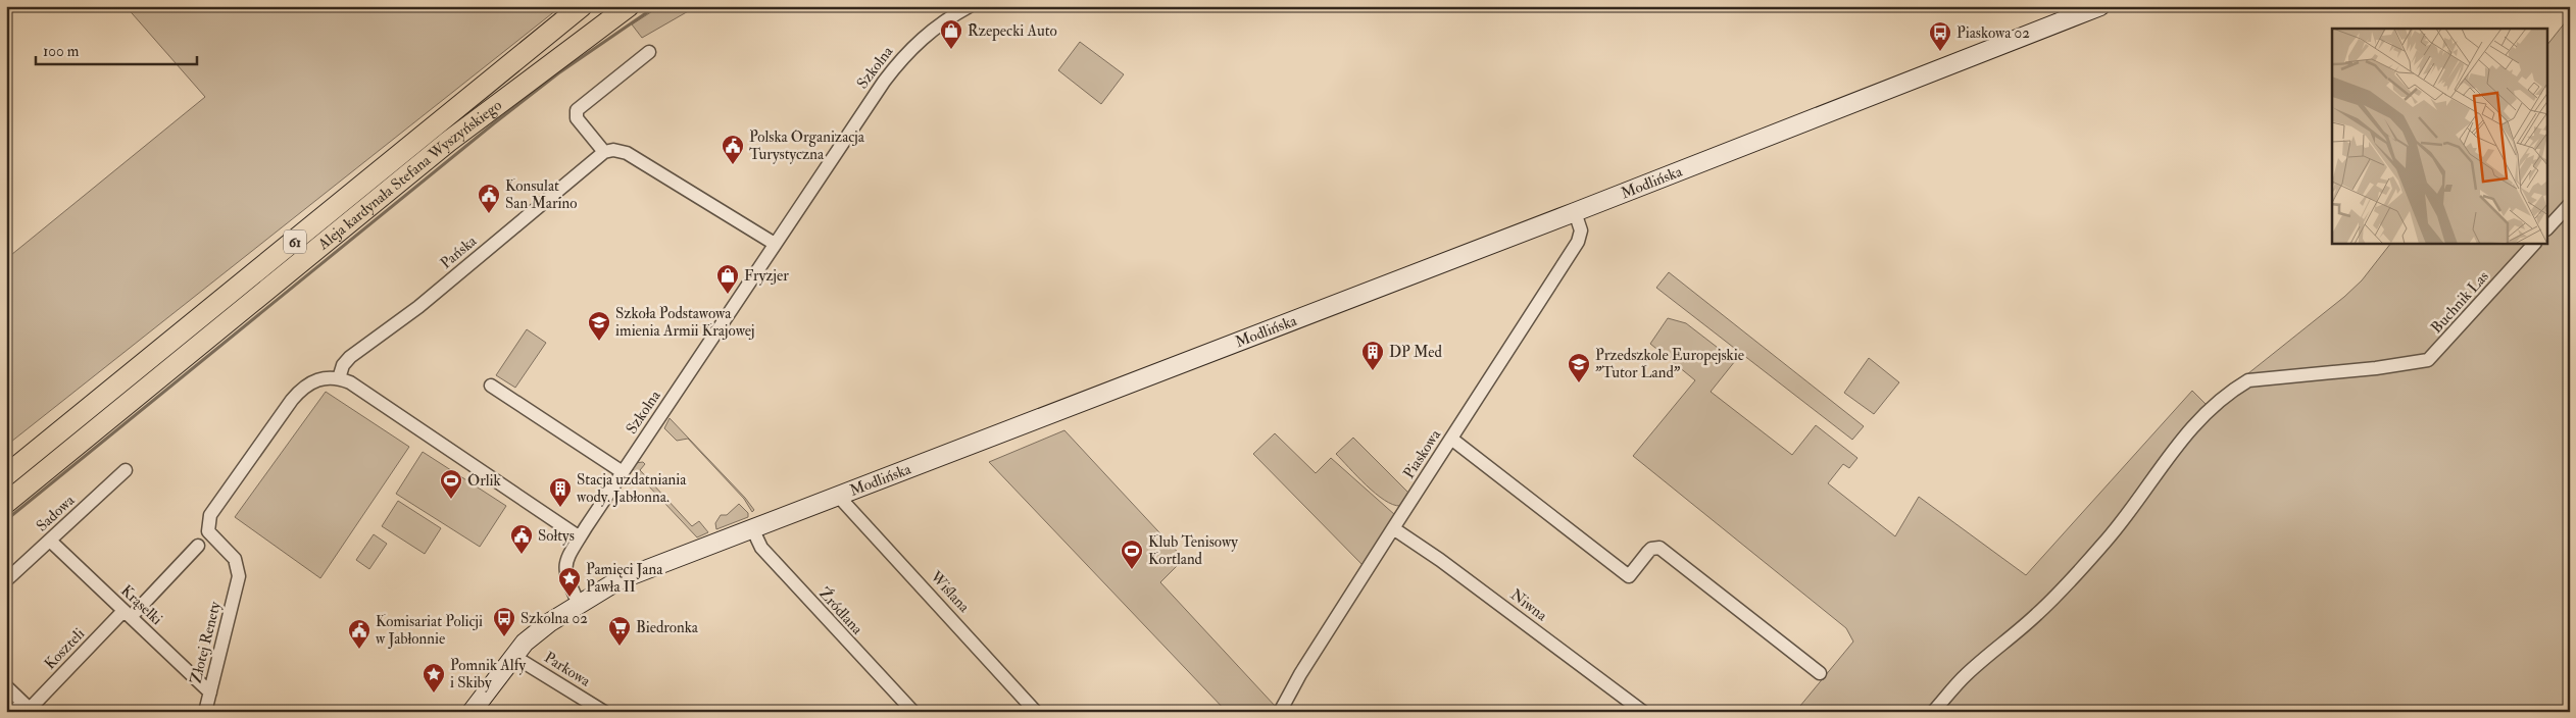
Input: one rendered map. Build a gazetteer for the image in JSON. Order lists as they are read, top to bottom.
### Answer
{
  "streets": {
    "main road": ["Aleja kardynała Stefana Wyszyńskiego", "Modlińska", "61"],
    "street": [
      "Szkolna",
      "Pańska",
      "Buchnik Las",
      "Piaskowa",
      "Sadowa",
      "Wiślana",
      "Krąselki",
      "Niwna",
      "Źródlana",
      "Złotej Renety",
      "Koszteli",
      "Parkowa"
    ]
  },
  "crossings": [
    ["Szkolna", "Modlińska"],
    ["Modlińska", "Piaskowa"],
    ["Modlińska", "Wiślana"],
    ["Modlińska", "Źródlana"],
    ["Modlińska", "Parkowa"],
    ["Pańska", "Złotej Renety"],
    ["Piaskowa", "Niwna"],
    ["Sadowa", "Krąselki"],
    ["Krąselki", "Złotej Renety"],
    ["Krąselki", "Koszteli"]
  ],
  "places": {
    "shop": ["Rzepecki Auto", "Fryzjer"],
    "bus stop": ["Piaskowa 02", "Szkolna 02"],
    "public building": [
      "Polska Organizacja Turystyczna",
      "Konsulat San Marino",
      "Sołtys",
      "Komisariat Policji w Jabłonnie"
    ],
    "school or university": ["Szkoła Podstawowa imienia Armii Krajowej", "Przedszkole Europejskie \"Tutor Land\""],
    "building": ["DP Med", "Stacja uzdatniania wody. Jabłonna."],
    "sports": ["Orlik", "Klub Tenisowy Kortland"],
    "place": ["Pamięci Jana Pawła II", "Pomnik Alfy i Skiby"],
    "supermarket": ["Biedronka"]
  },
  "scale_bar": "100 m"
}
